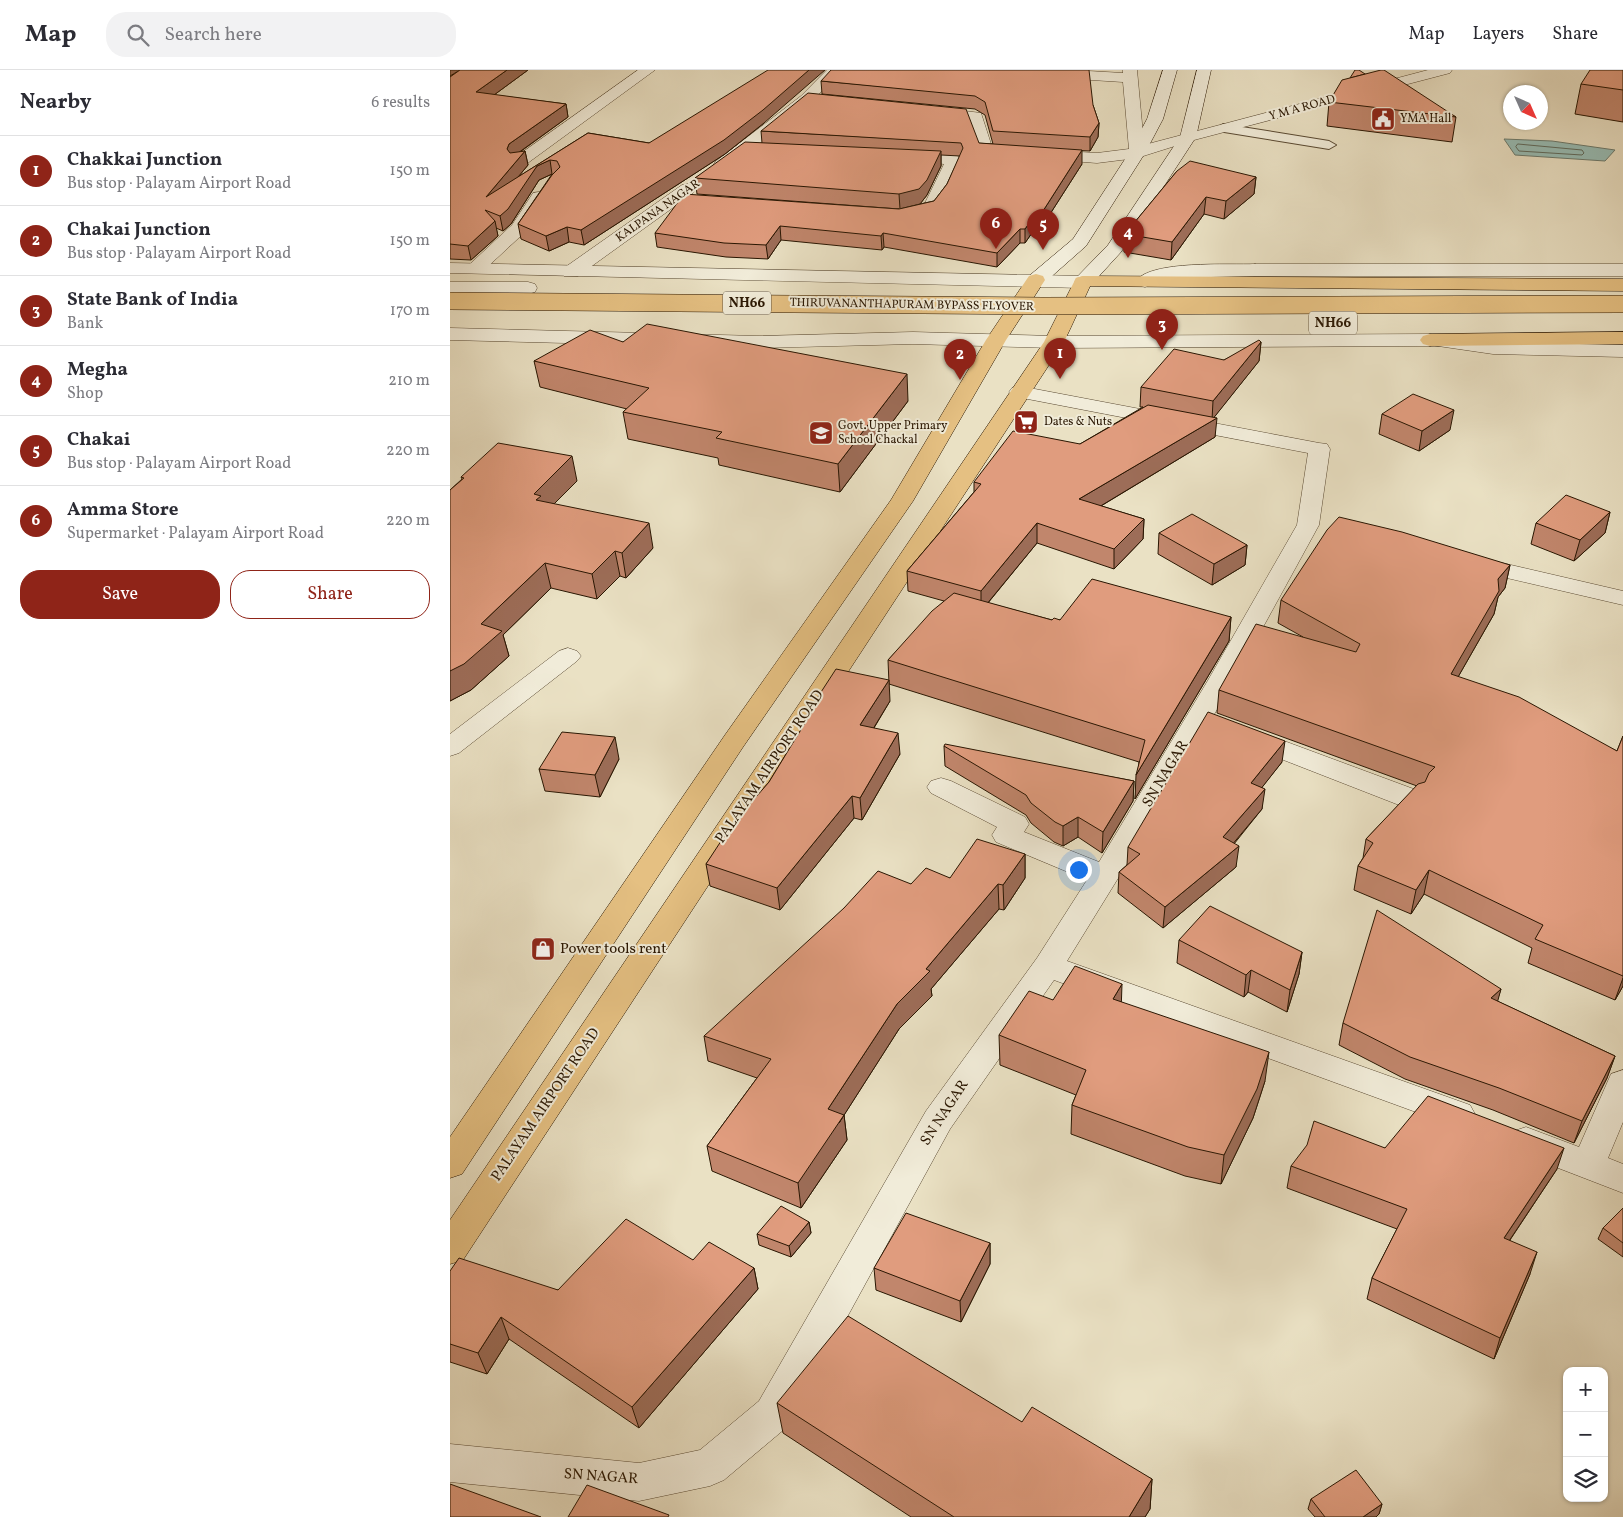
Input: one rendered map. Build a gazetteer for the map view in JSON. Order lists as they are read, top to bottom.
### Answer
{
  "streets": {
    "main road": ["NH66", "THIRUVANANTHAPURAM BYPASS FLYOVER", "PALAYAM AIRPORT ROAD"],
    "street": ["Y M A ROAD", "KALPANA NAGAR", "SN NAGAR"]
  },
  "crossings": [
    ["NH66", "THIRUVANANTHAPURAM BYPASS FLYOVER"],
    ["NH66", "PALAYAM AIRPORT ROAD"],
    ["THIRUVANANTHAPURAM BYPASS FLYOVER", "PALAYAM AIRPORT ROAD"],
    ["PALAYAM AIRPORT ROAD", "SN NAGAR"]
  ],
  "places": {
    "public building": ["YMA Hall"],
    "supermarket": ["Dates & Nuts"],
    "school or university": ["Govt. Upper Primary School Chackal"],
    "shop": ["Power tools rent"]
  },
  "north": "bottom right",
  "page": {
    "header": "Map",
    "search": "Search here",
    "nav": ["Map", "Layers", "Share"],
    "heading": ["Nearby", "6 results"],
    "list": [
      {
        "mark": "1",
        "name": "Chakkai Junction",
        "note": "Bus stop · Palayam Airport Road",
        "value": "150 m"
      },
      {
        "mark": "2",
        "name": "Chakai Junction",
        "note": "Bus stop · Palayam Airport Road",
        "value": "150 m"
      },
      {
        "mark": "3",
        "name": "State Bank of India",
        "note": "Bank",
        "value": "170 m"
      },
      {
        "mark": "4",
        "name": "Megha",
        "note": "Shop",
        "value": "210 m"
      },
      {
        "mark": "5",
        "name": "Chakai",
        "note": "Bus stop · Palayam Airport Road",
        "value": "220 m"
      },
      {
        "mark": "6",
        "name": "Amma Store",
        "note": "Supermarket · Palayam Airport Road",
        "value": "220 m"
      }
    ],
    "pins": [
      "6",
      "5",
      "4",
      "3",
      "1",
      "2"
    ],
    "buttons": ["Save", "Share"],
    "map_buttons": ["+", "−"]
  }
}
